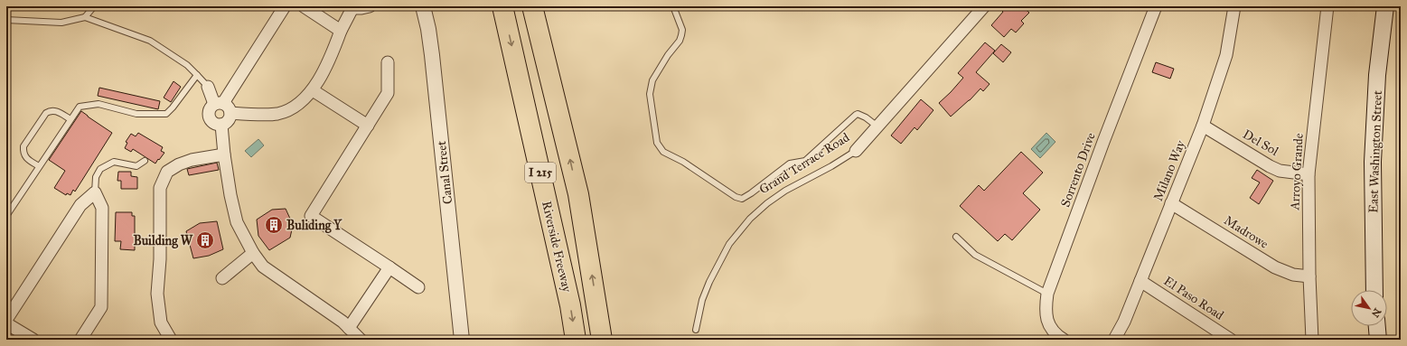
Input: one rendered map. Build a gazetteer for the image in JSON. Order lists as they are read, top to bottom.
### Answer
{
  "streets": {
    "highway": ["I 215", "Riverside Freeway"],
    "main road": ["East Washington Street"],
    "street": [
      "Del Sol",
      "Grand Terrace Road",
      "Sorrento Drive",
      "Milano Way",
      "Arroyo Grande",
      "Canal Street",
      "Madrowe",
      "El Paso Road"
    ]
  },
  "crossings": [
    ["Del Sol", "Milano Way"],
    ["Del Sol", "Arroyo Grande"],
    ["Milano Way", "Madrowe"],
    ["Milano Way", "El Paso Road"],
    ["Arroyo Grande", "Madrowe"]
  ],
  "places": {
    "building": ["Buliding Y", "Building W"]
  },
  "north": "bottom right"
}
